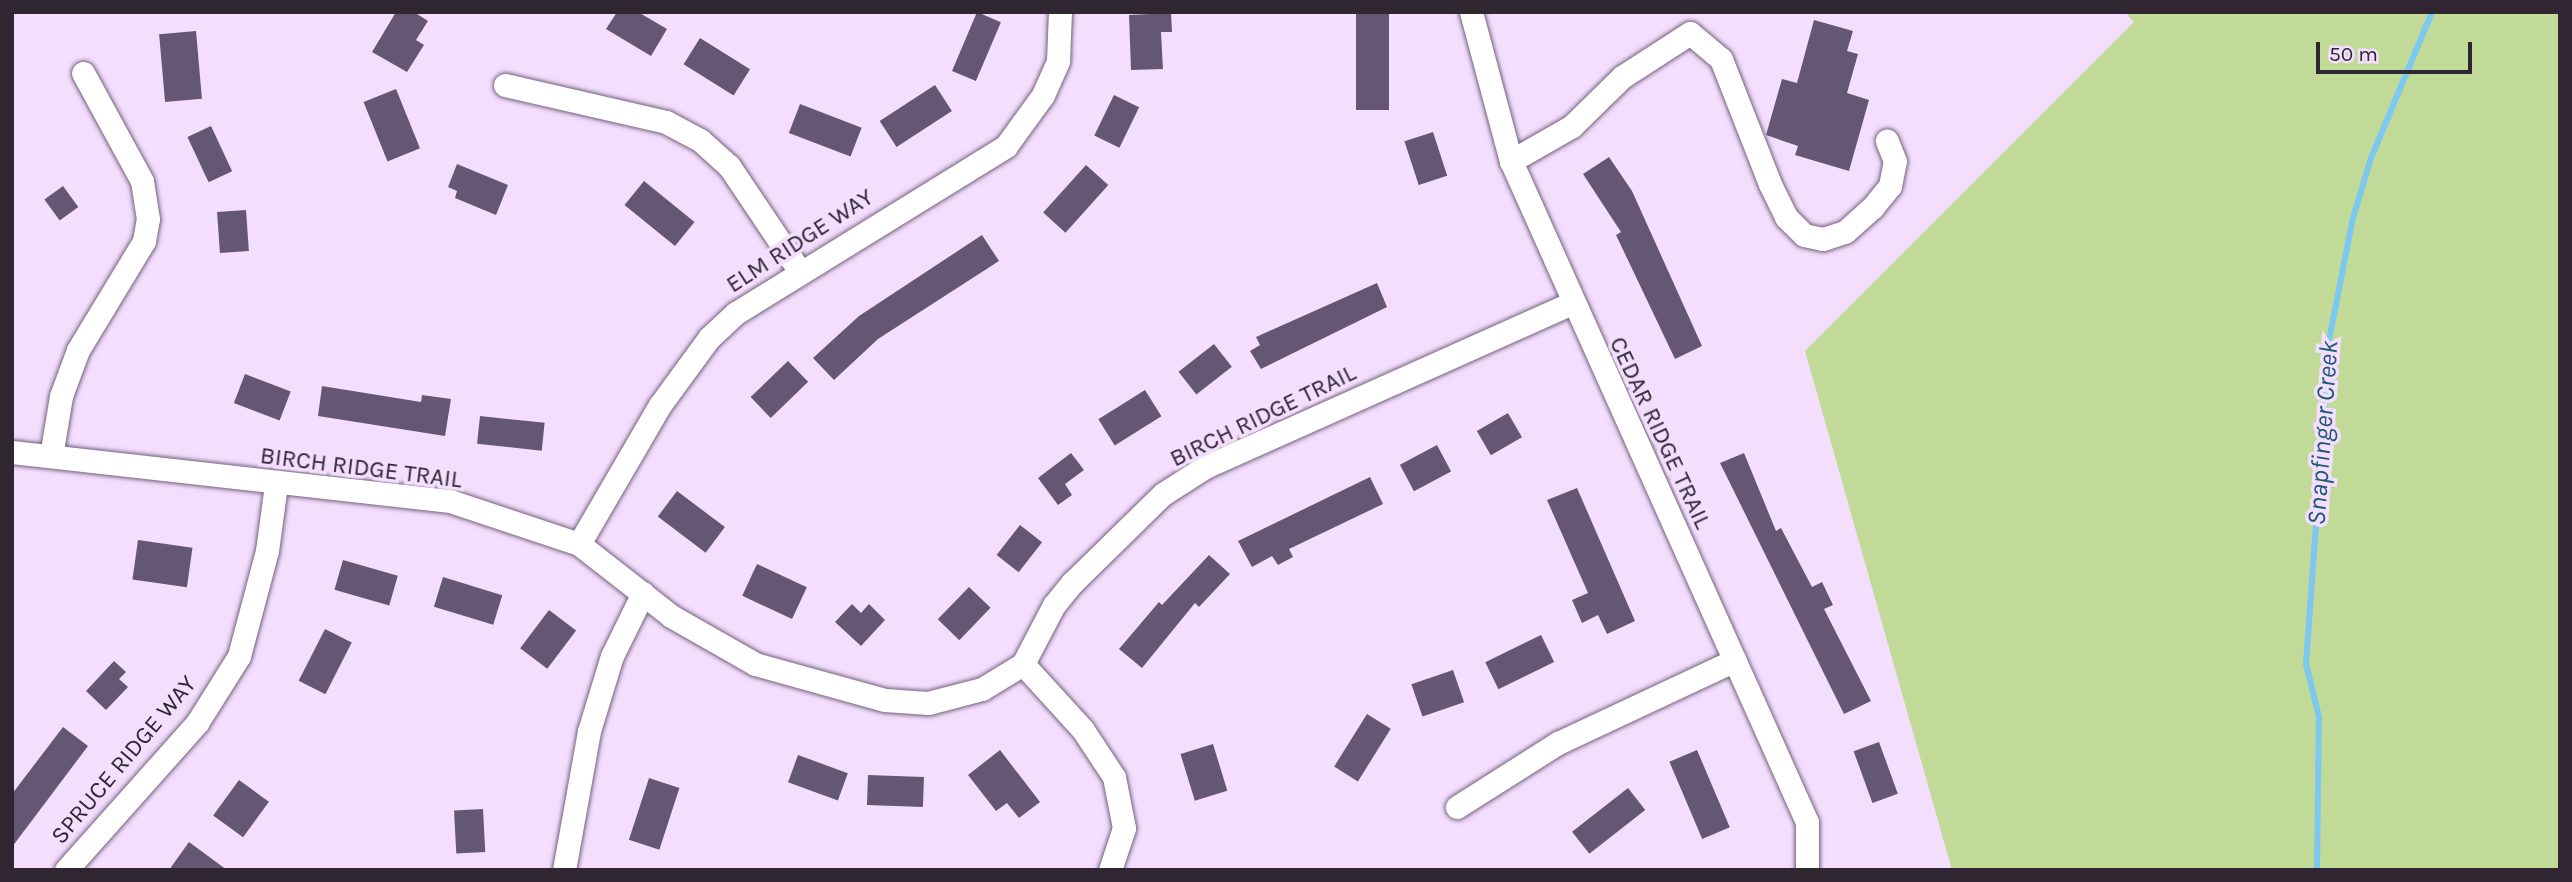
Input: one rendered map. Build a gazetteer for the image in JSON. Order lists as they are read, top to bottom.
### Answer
{
  "streets": {
    "street": [
      "ELM RIDGE WAY",
      "BIRCH RIDGE TRAIL",
      "CEDAR RIDGE TRAIL",
      "SPRUCE RIDGE WAY"
    ]
  },
  "crossings": [
    ["ELM RIDGE WAY", "BIRCH RIDGE TRAIL"],
    ["BIRCH RIDGE TRAIL", "CEDAR RIDGE TRAIL"],
    ["BIRCH RIDGE TRAIL", "SPRUCE RIDGE WAY"]
  ],
  "water": ["Snapfinger Creek"],
  "scale_bar": "50 m"
}
